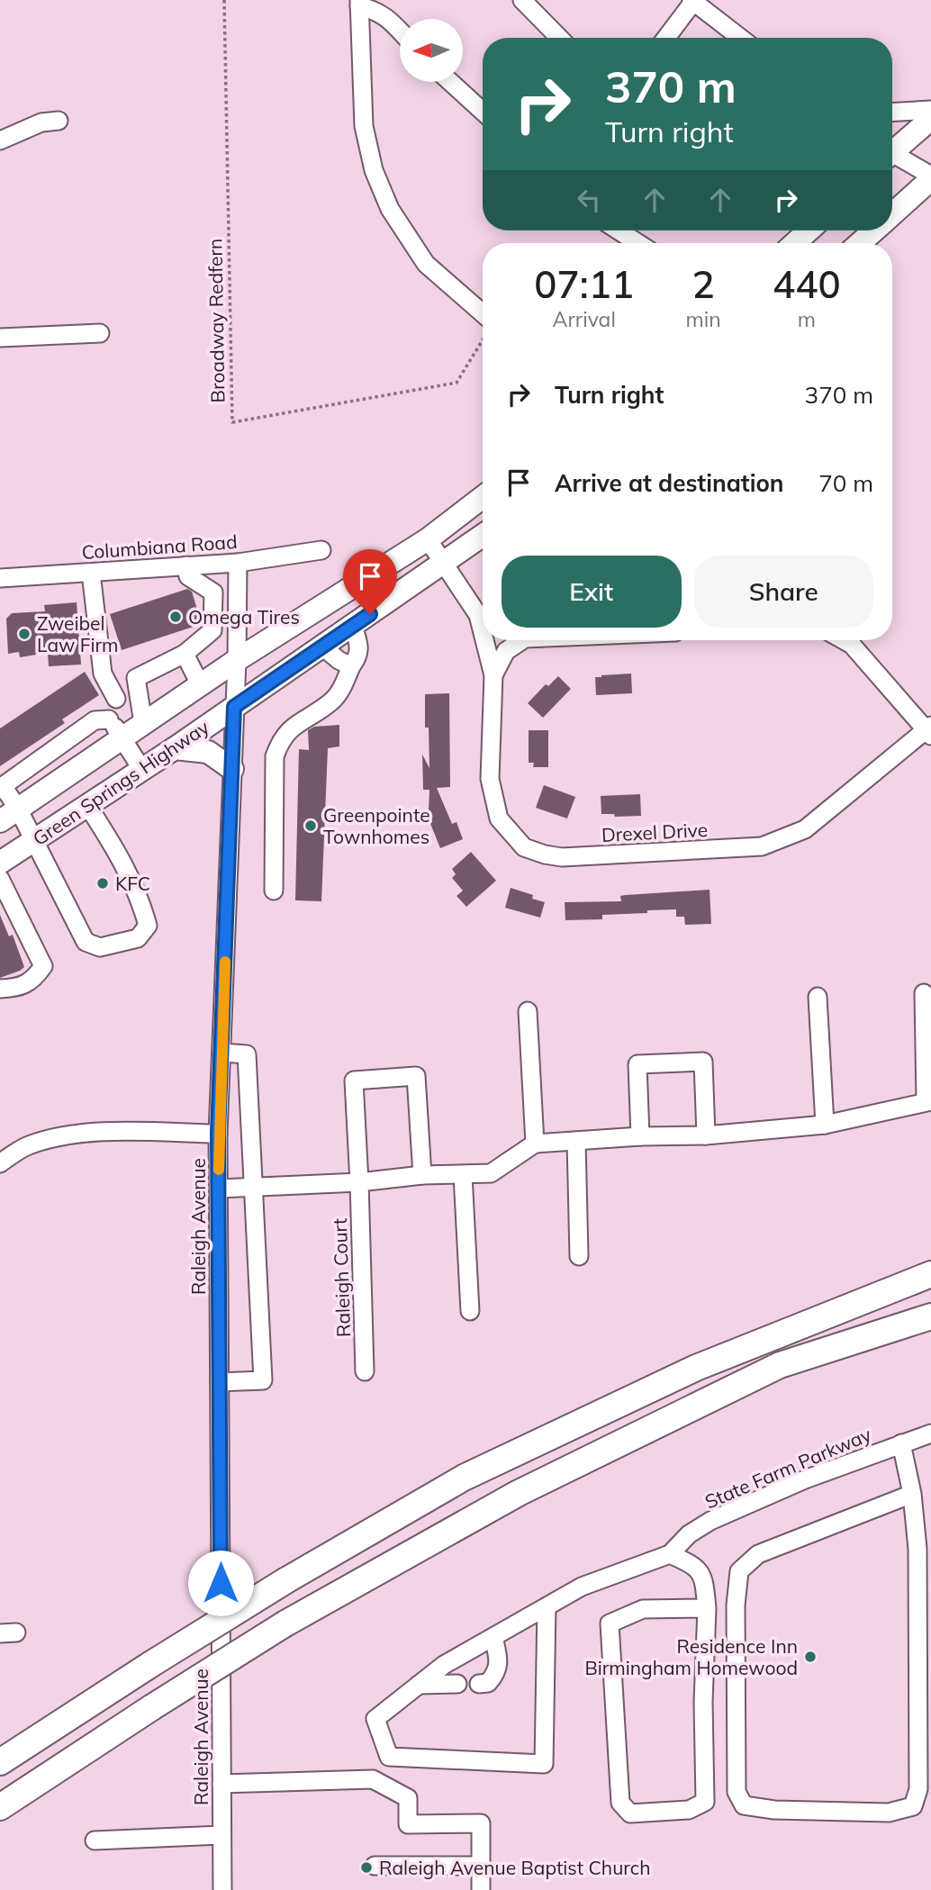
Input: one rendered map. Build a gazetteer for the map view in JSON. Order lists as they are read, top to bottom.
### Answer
{
  "streets": {
    "main road": ["Green Springs Highway"],
    "street": [
      "Columbiana Road",
      "Drexel Drive",
      "Raleigh Avenue",
      "Raleigh Court",
      "State Farm Parkway"
    ],
    "path": ["Broadway Redfern"]
  },
  "crossings": [
    ["Columbiana Road", "Raleigh Avenue"],
    ["Green Springs Highway", "Drexel Drive"],
    ["Green Springs Highway", "Raleigh Avenue"]
  ],
  "places": [
    "Omega Tires",
    "Zweibel Law Firm",
    "Greenpointe Townhomes",
    "KFC",
    "Residence Inn Birmingham Homewood",
    "Raleigh Avenue Baptist Church"
  ],
  "north": "left",
  "page": {
    "turn": ["370 m", "Turn right"],
    "eta": [
      "07:11",
      "Arrival",
      "2",
      "min",
      "440",
      "m"
    ],
    "list": [
      {
        "name": "Turn right",
        "value": "370 m"
      },
      {
        "name": "Arrive at destination",
        "value": "70 m"
      }
    ],
    "buttons": ["Exit", "Share"]
  }
}
